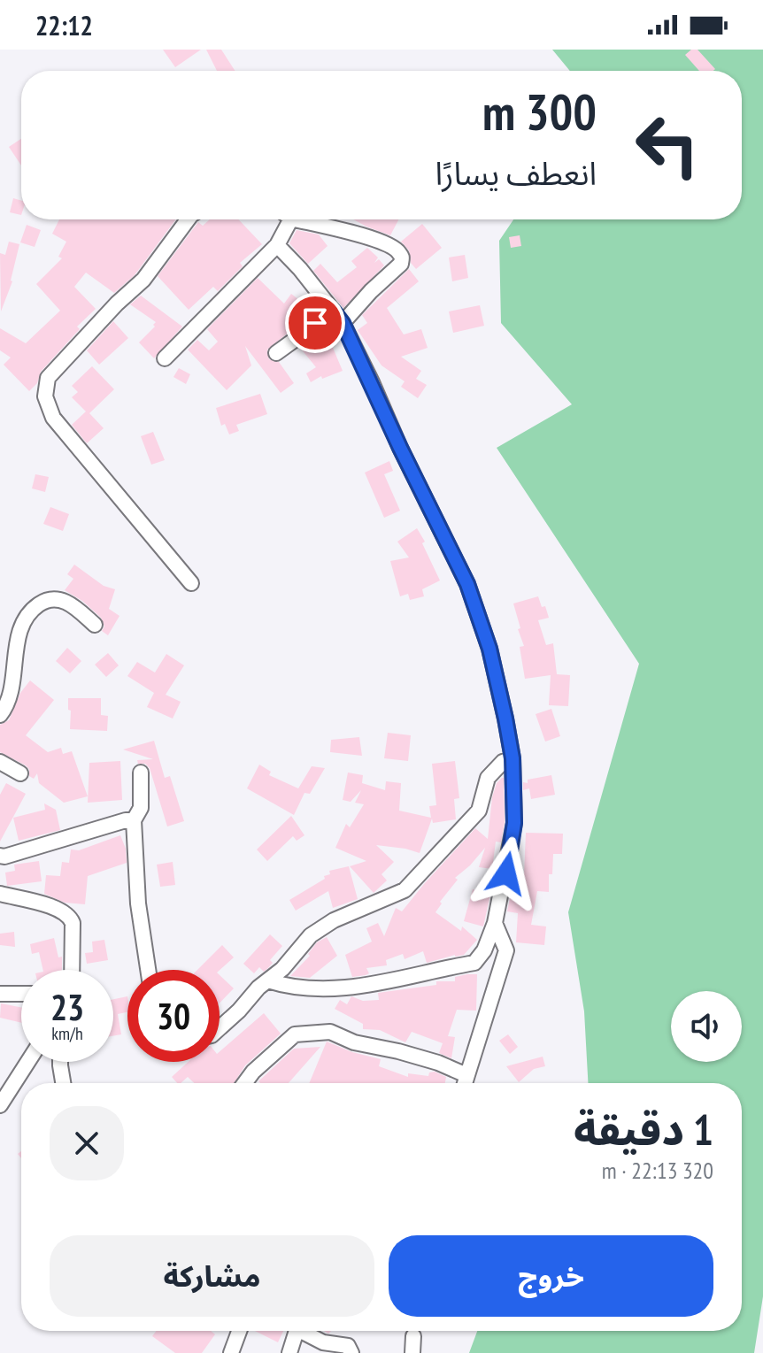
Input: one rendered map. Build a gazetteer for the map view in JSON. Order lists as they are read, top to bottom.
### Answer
{
  "page": {
    "status": "22:12",
    "turn": ["300 m", "انعطف يسارًا"],
    "speed": "23 km/h",
    "limit": "30",
    "heading": ["1 دقيقة", "320 m · 22:13"],
    "buttons": ["خروج", "مشاركة"]
  }
}
